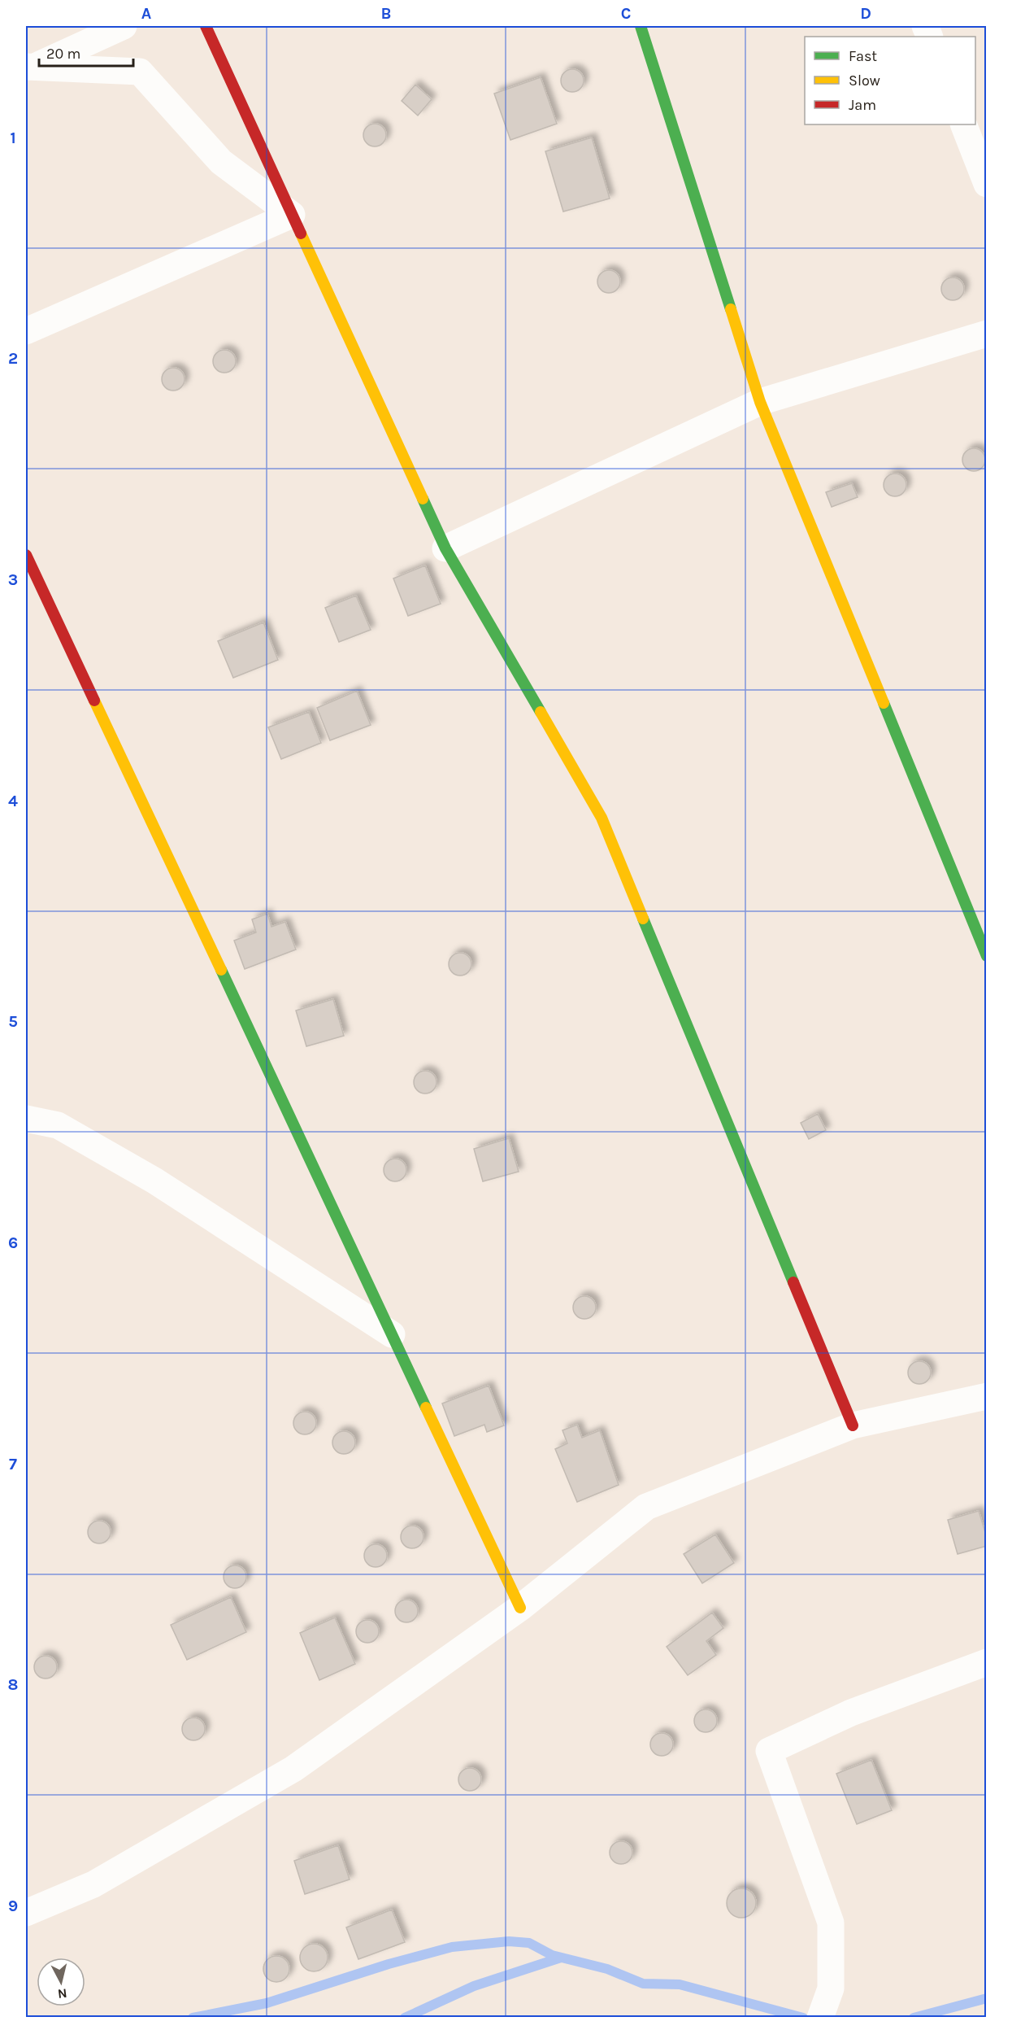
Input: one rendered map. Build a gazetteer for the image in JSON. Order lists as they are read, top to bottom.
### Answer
{
  "legend": ["Fast", "Slow", "Jam"],
  "scale_bar": "20 m",
  "north": "bottom",
  "grid": {
    "columns": [
      "A",
      "B",
      "C",
      "D"
    ],
    "rows": [
      "1",
      "2",
      "3",
      "4",
      "5",
      "6",
      "7",
      "8",
      "9"
    ]
  }
}
